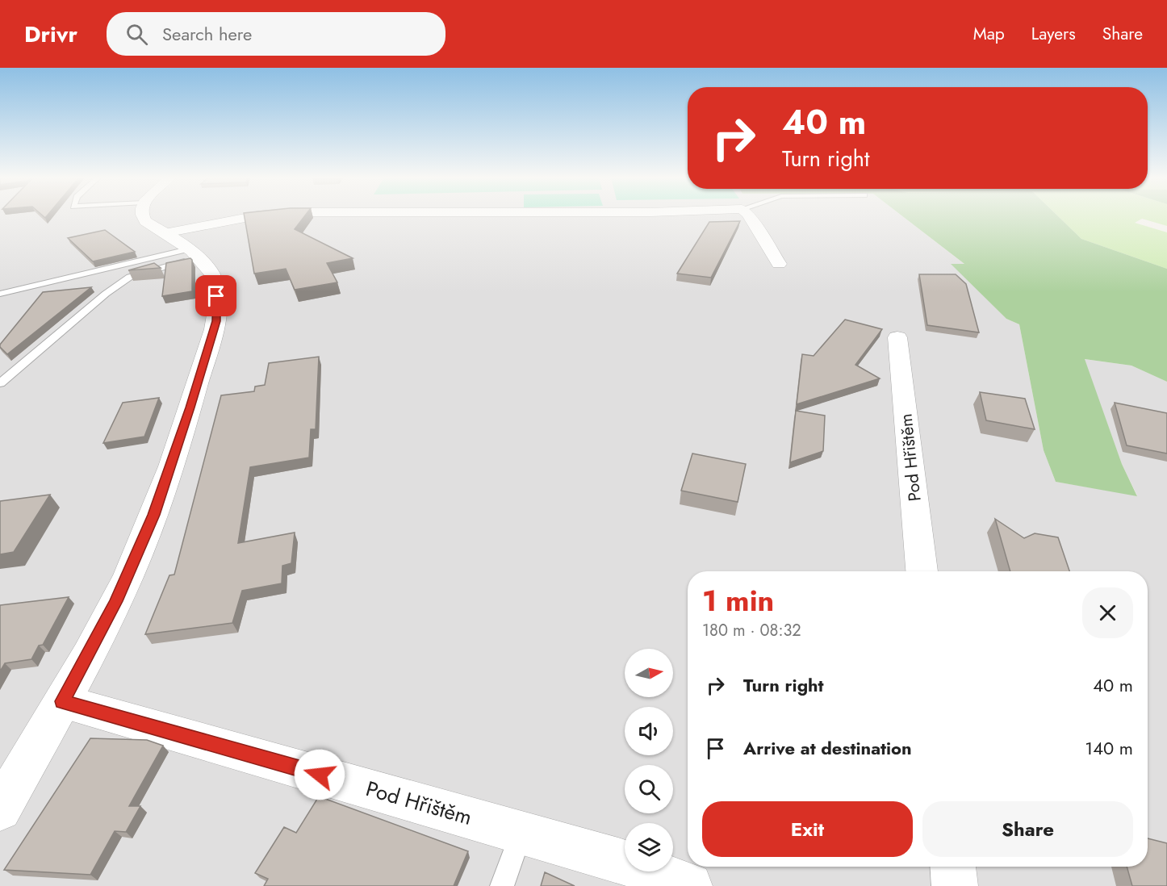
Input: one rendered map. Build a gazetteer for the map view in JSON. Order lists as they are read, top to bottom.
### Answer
{
  "streets": {
    "street": ["Pod Hřištěm"]
  },
  "north": "right",
  "page": {
    "header": "Drivr",
    "search": "Search here",
    "nav": ["Map", "Layers", "Share"],
    "turn": ["40 m", "Turn right"],
    "heading": ["1 min", "180 m · 08:32"],
    "list": [
      {
        "name": "Turn right",
        "value": "40 m"
      },
      {
        "name": "Arrive at destination",
        "value": "140 m"
      }
    ],
    "buttons": ["Exit", "Share"]
  }
}
